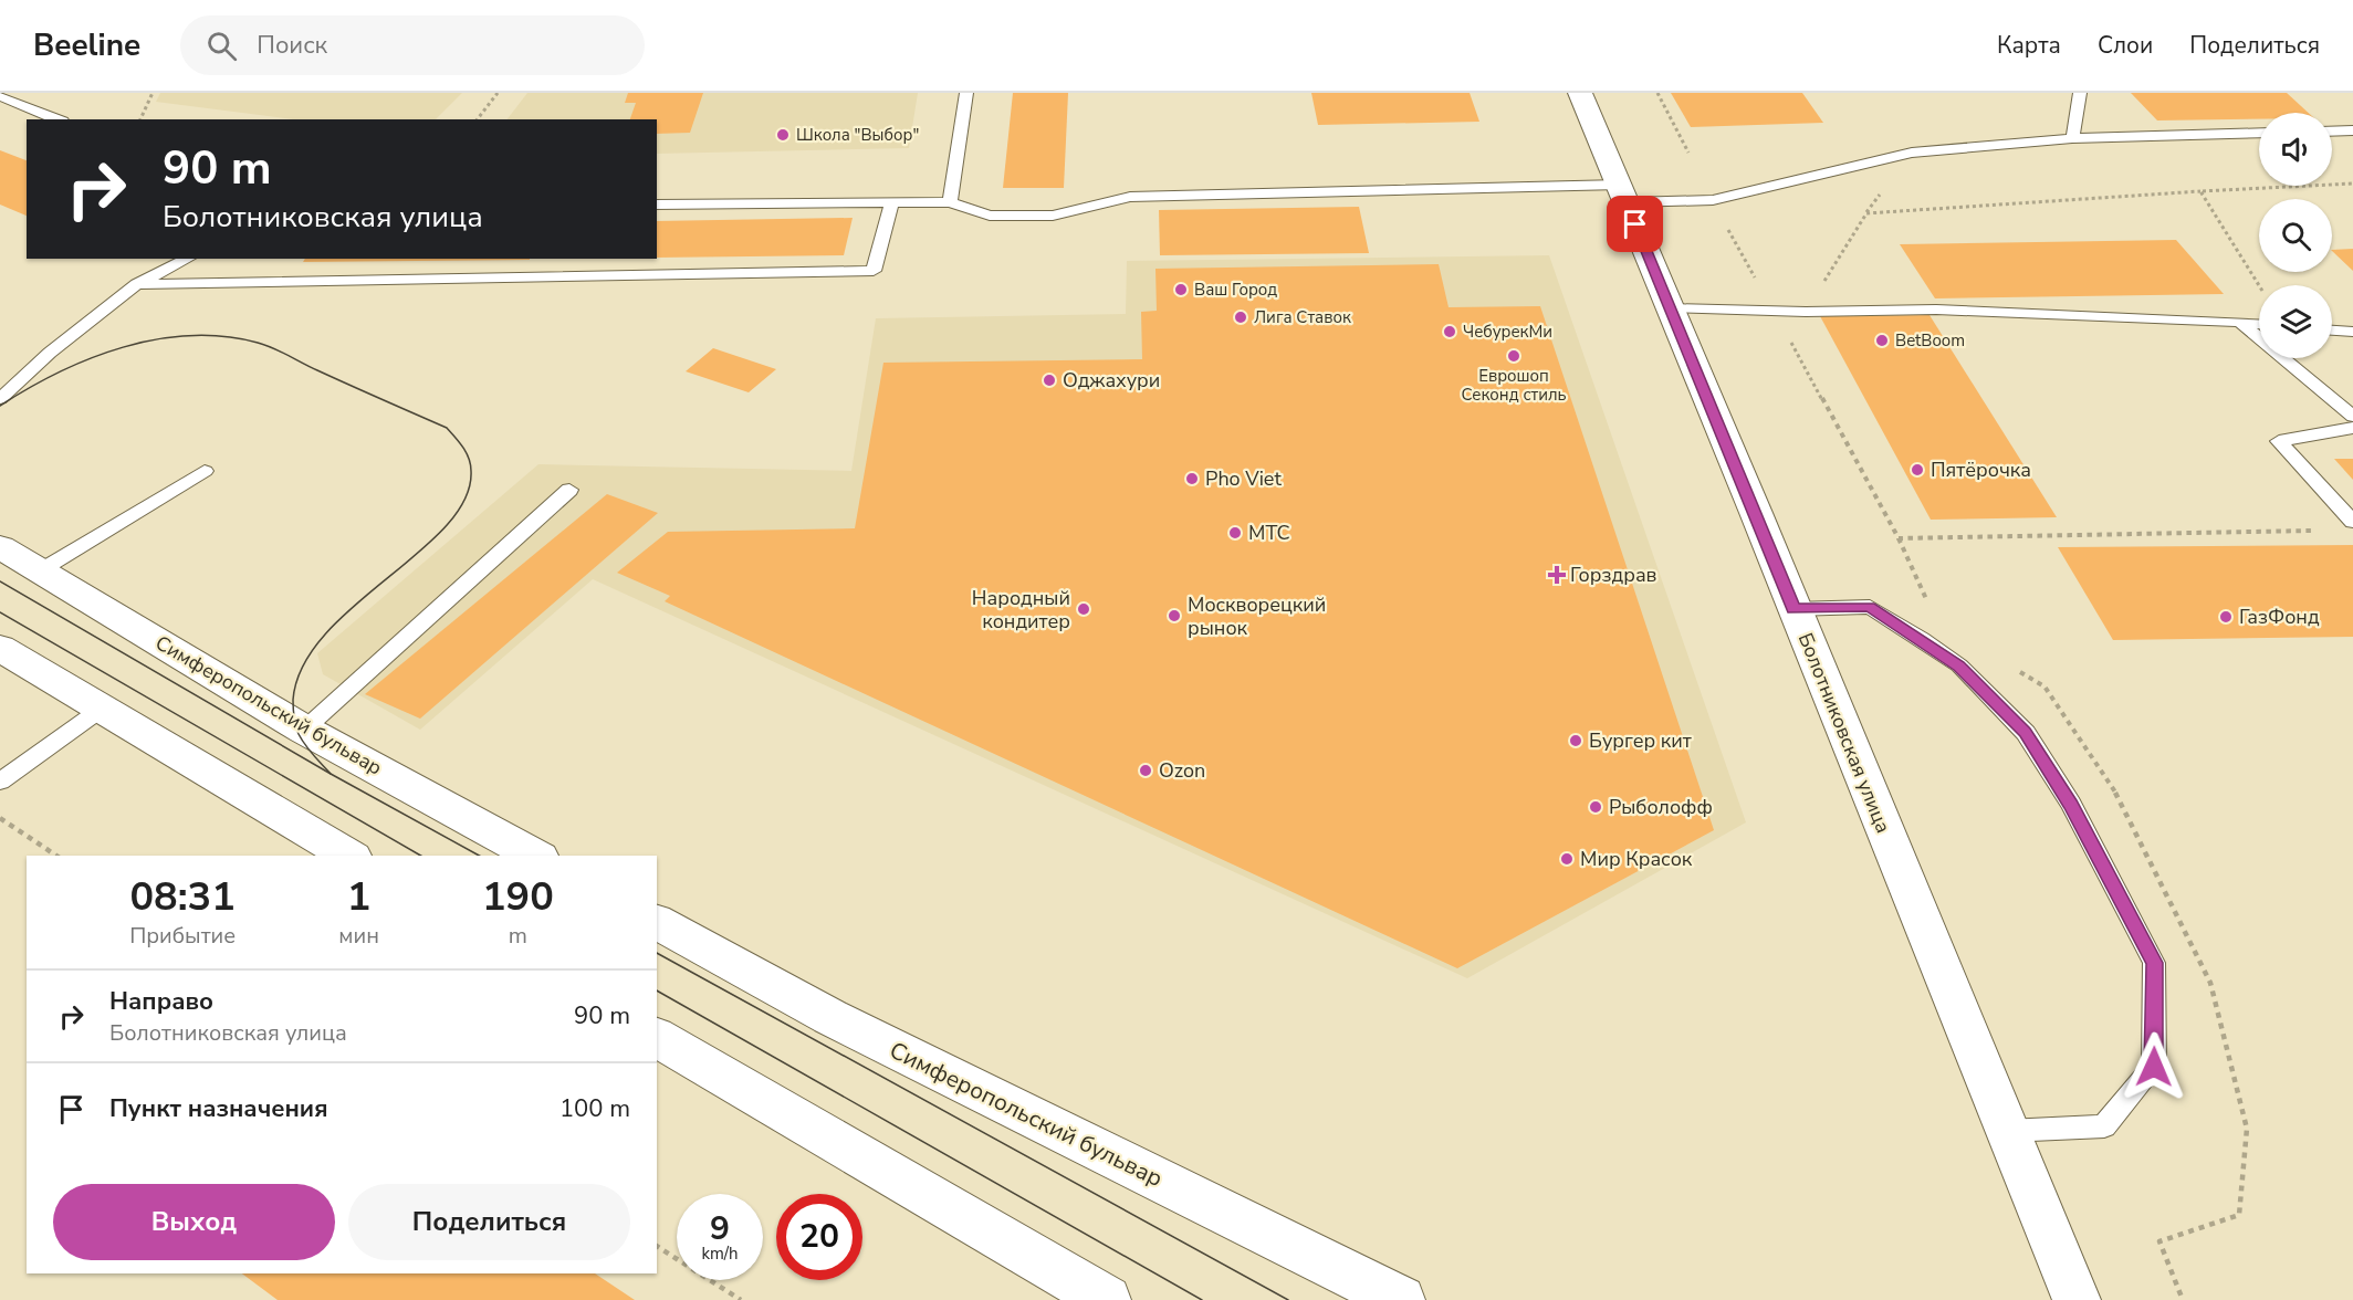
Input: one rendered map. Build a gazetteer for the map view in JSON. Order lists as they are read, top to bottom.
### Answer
{
  "streets": {
    "main road": ["Симферопольский бульвар", "Болотниковская улица"]
  },
  "places": {
    "other": [
      "Школа \"Выбор\"",
      "Ваш Город",
      "Лига Ставок",
      "ЧебурекМи",
      "BetBoom",
      "Еврошоп Секонд стиль",
      "Оджахури",
      "Пятёрочка",
      "Pho Viet",
      "МТС",
      "Народный кондитер",
      "Москворецкий рынок",
      "ГазФонд",
      "Бургер кит",
      "Ozon",
      "Рыболофф",
      "Мир Красок"
    ],
    "health": ["Горздрав"]
  },
  "page": {
    "header": "Beeline",
    "search": "Поиск",
    "nav": ["Карта", "Слои", "Поделиться"],
    "turn": ["90 m", "Болотниковская улица"],
    "eta": [
      "08:31",
      "Прибытие",
      "1",
      "мин",
      "190",
      "m"
    ],
    "list": [
      {
        "name": "Направо",
        "note": "Болотниковская улица",
        "value": "90 m"
      },
      {
        "name": "Пункт назначения",
        "value": "100 m"
      }
    ],
    "buttons": ["Выход", "Поделиться"],
    "speed": "9 km/h",
    "limit": "20"
  }
}
